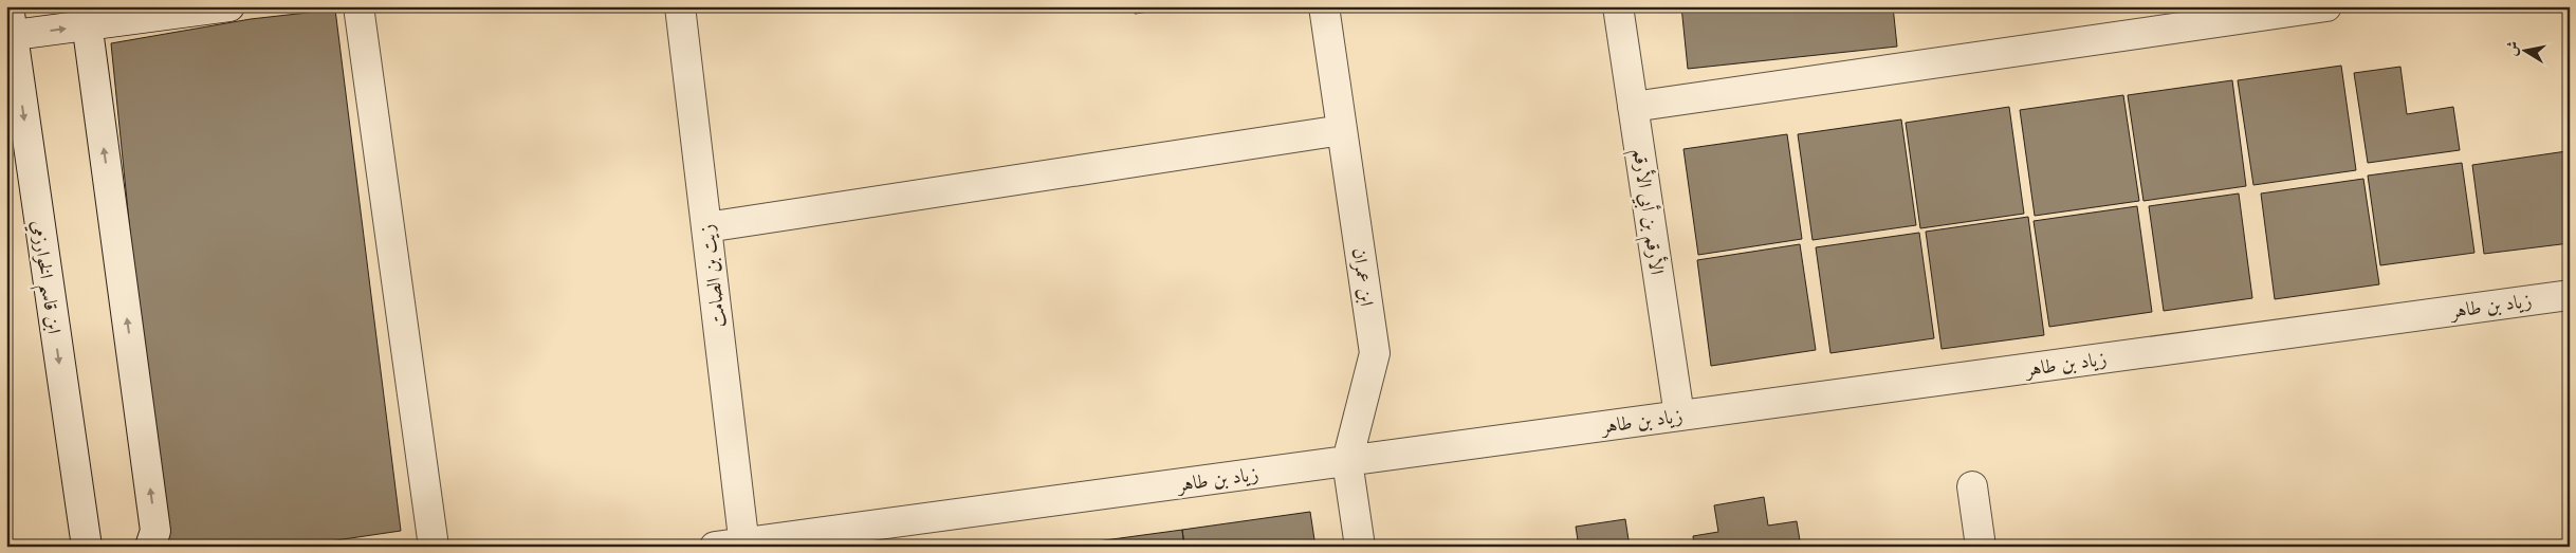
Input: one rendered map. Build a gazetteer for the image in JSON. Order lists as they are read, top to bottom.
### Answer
{
  "streets": {
    "street": [
      "الأرقم بن أبي الأرقم",
      "زيت بن الصامت",
      "ابن قاسم الخوارزمي",
      "ابن عمران",
      "زياد بن طاهر"
    ]
  },
  "crossings": [
    ["الأرقم بن أبي الأرقم", "زياد بن طاهر"],
    ["زيت بن الصامت", "زياد بن طاهر"],
    ["ابن عمران", "زياد بن طاهر"]
  ],
  "north": "left"
}
